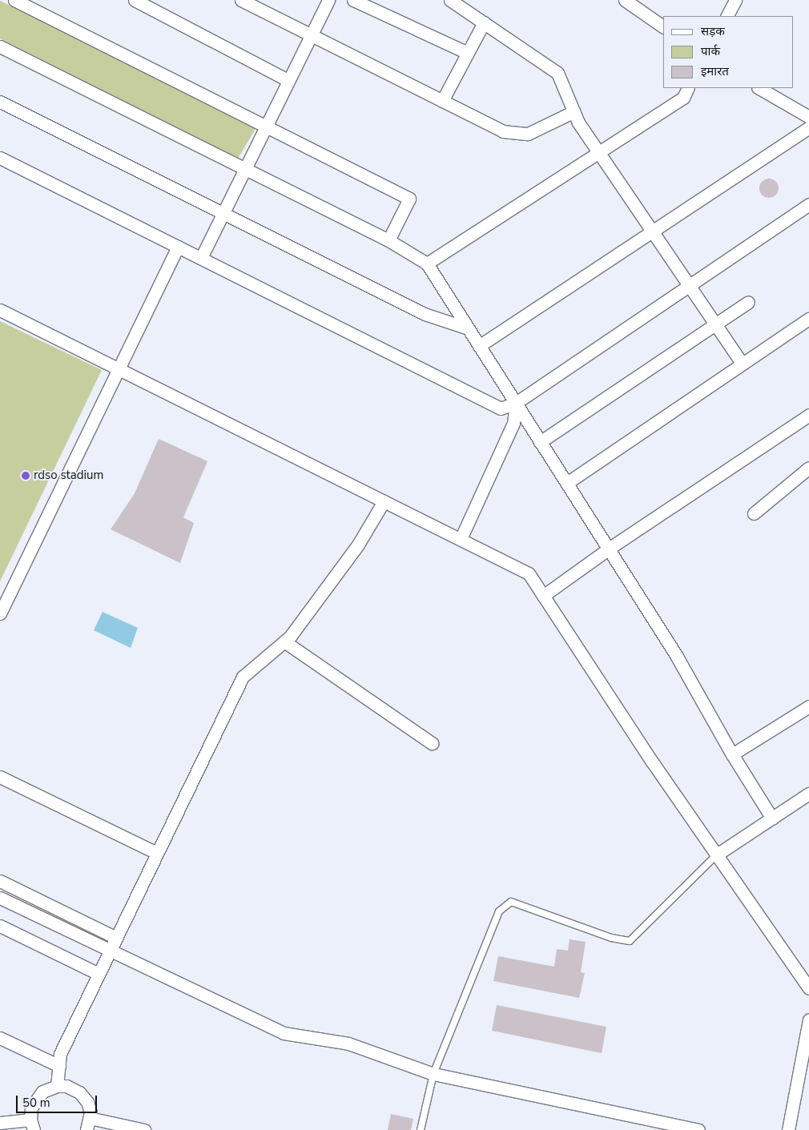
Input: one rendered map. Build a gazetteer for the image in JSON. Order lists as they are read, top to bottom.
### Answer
{
  "places": ["rdso stadium"],
  "legend": ["सड़क", "पार्क", "इमारत"],
  "scale_bar": "50 m"
}
